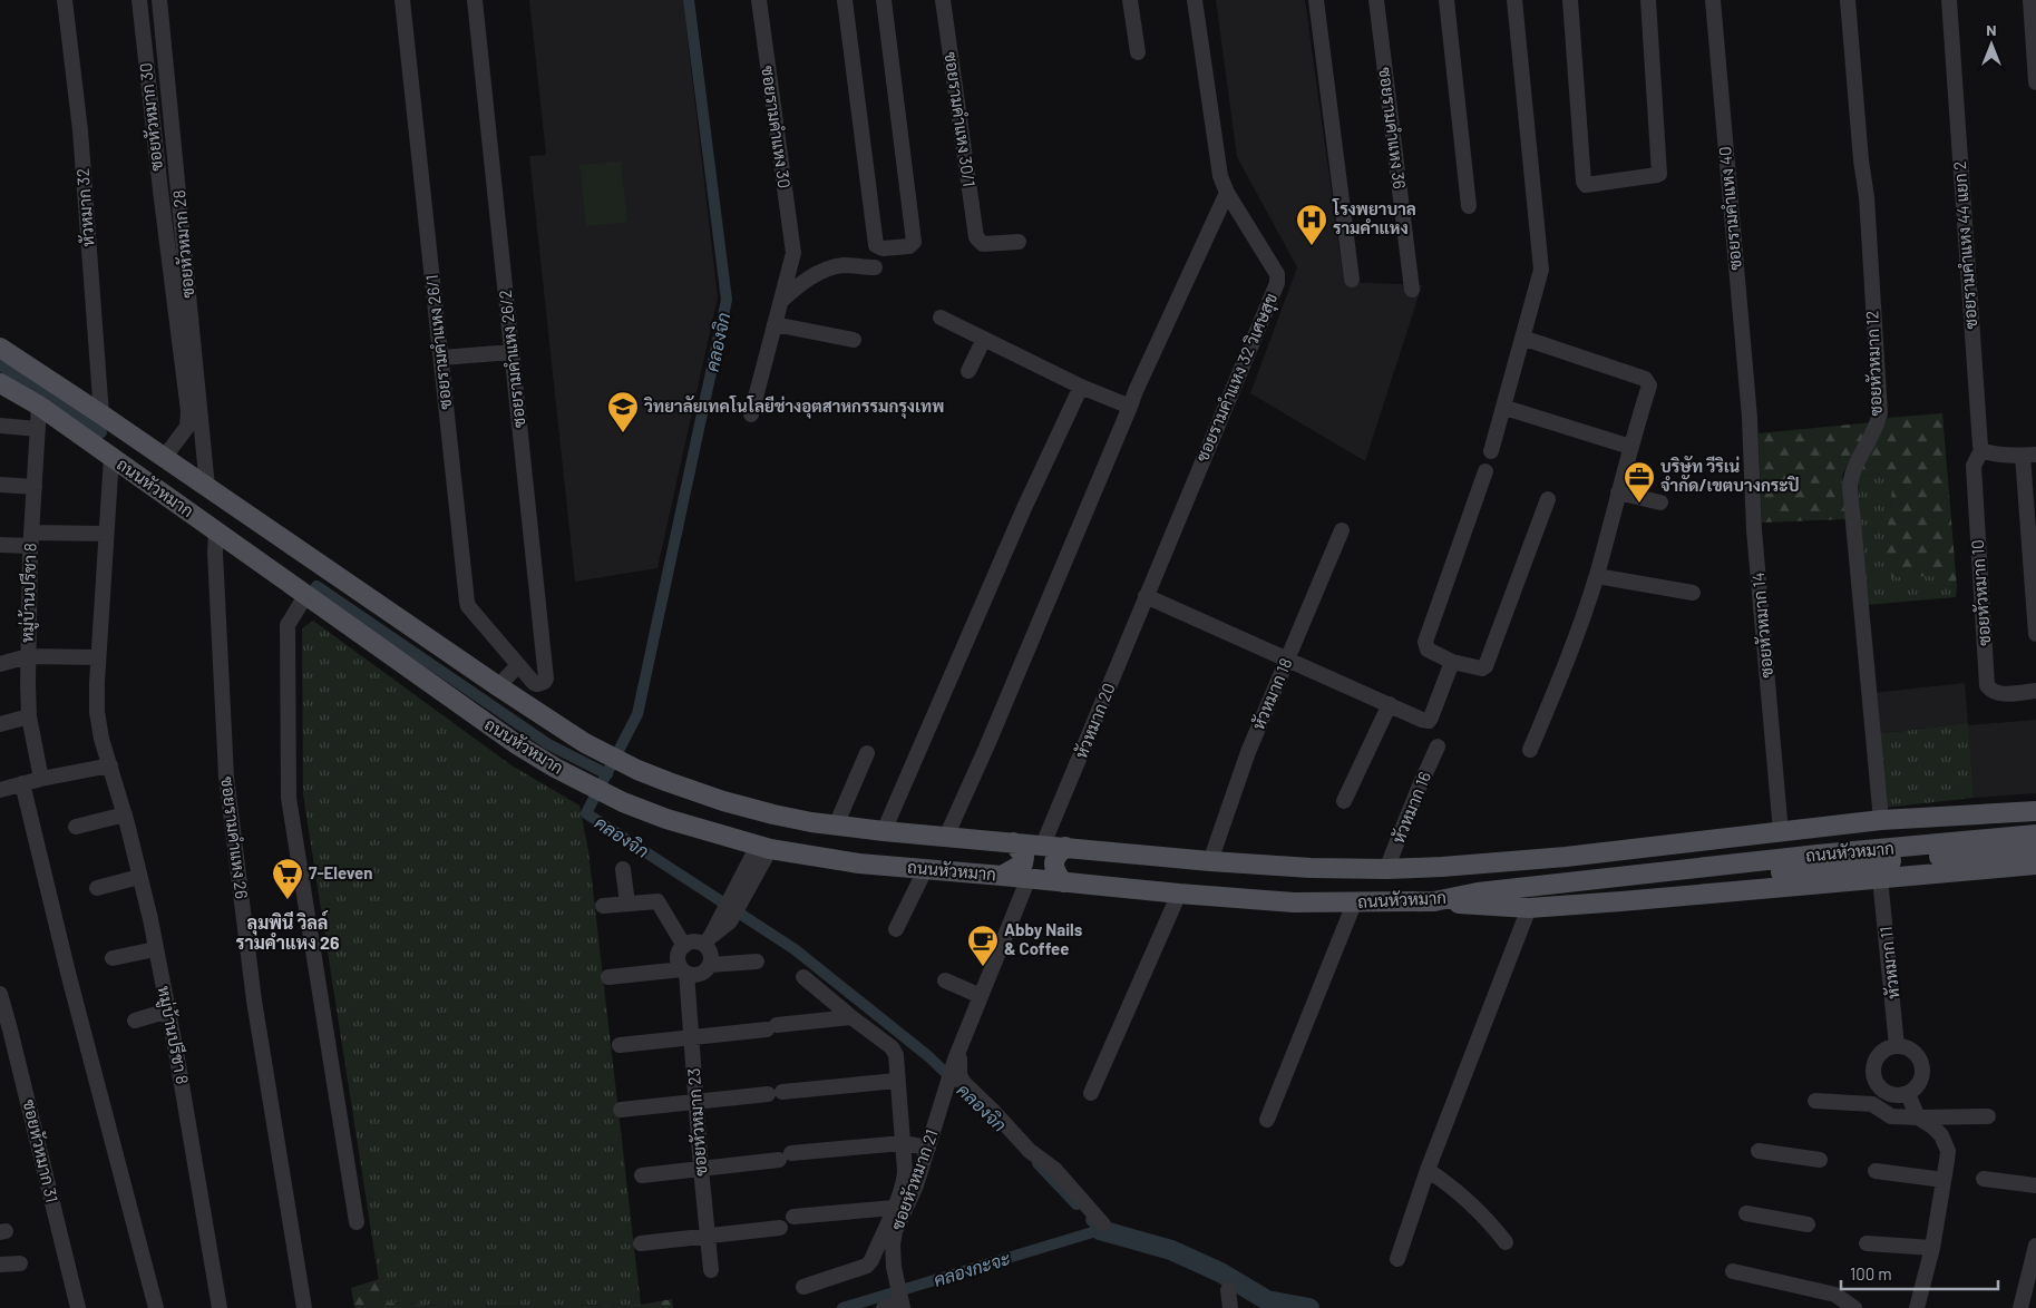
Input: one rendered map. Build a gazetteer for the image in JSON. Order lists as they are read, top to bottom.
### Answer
{
  "streets": {
    "main road": ["ถนนหัวหมาก"],
    "street": [
      "ซอยหัวหมาก 30",
      "ซอยรามคำแหง 30/1",
      "ซอยรามคำแหง 30",
      "ซอยรามคำแหง 36",
      "หัวหมาก 32",
      "ซอยรามคำแหง 40",
      "ซอยหัวหมาก 28",
      "ซอยรามคำแหง 44 แยก 2",
      "ซอยรามคำแหง 26/1",
      "ซอยรามคำแหง 26/2",
      "ซอยหัวหมาก 12",
      "ซอยรามคำแหง 32 วิเศษสุข",
      "หมู่บ้านปรีชา 8",
      "ซอยหัวหมาก 10",
      "ซอยหัวหมาก 14",
      "หัวหมาก 18",
      "หัวหมาก 20",
      "หัวหมาก 16",
      "ซอยรามคำแหง 26",
      "หัวหมาก 11",
      "ซอยหัวหมาก 23",
      "ซอยหัวหมาก 31",
      "ซอยหัวหมาก 21"
    ]
  },
  "crossings": [
    ["ซอยหัวหมาก 30", "ถนนหัวหมาก"],
    ["หัวหมาก 32", "ถนนหัวหมาก"],
    ["ซอยรามคำแหง 40", "ซอยหัวหมาก 14"],
    ["ซอยหัวหมาก 28", "ถนนหัวหมาก"],
    ["ซอยรามคำแหง 44 แยก 2", "ซอยหัวหมาก 10"],
    ["ซอยรามคำแหง 26/1", "ซอยรามคำแหง 26/2"],
    ["ซอยหัวหมาก 12", "ถนนหัวหมาก"],
    ["ซอยรามคำแหง 32 วิเศษสุข", "หัวหมาก 20"],
    ["ถนนหัวหมาก", "หมู่บ้านปรีชา 8"],
    ["ถนนหัวหมาก", "ซอยหัวหมาก 14"],
    ["ถนนหัวหมาก", "หัวหมาก 18"],
    ["ถนนหัวหมาก", "หัวหมาก 20"],
    ["ถนนหัวหมาก", "หัวหมาก 16"],
    ["ถนนหัวหมาก", "ซอยรามคำแหง 26"],
    ["ถนนหัวหมาก", "ซอยหัวหมาก 21"]
  ],
  "districts": ["ลุมพินี วิลล์ รามคำแหง 26"],
  "water": ["คลองจิก", "คลองกะจะ"],
  "places": {
    "hospital": ["โรงพยาบาล รามคำแหง"],
    "school or university": ["วิทยาลัยเทคโนโลยีช่างอุตสาหกรรมกรุงเทพ"],
    "office": ["บริษัท วีริเน่ จำกัด/เขตบางกระปิ"],
    "supermarket": ["7-Eleven"],
    "cafe": ["Abby Nails & Coffee"]
  },
  "scale_bar": "100 m",
  "north": "top"
}
